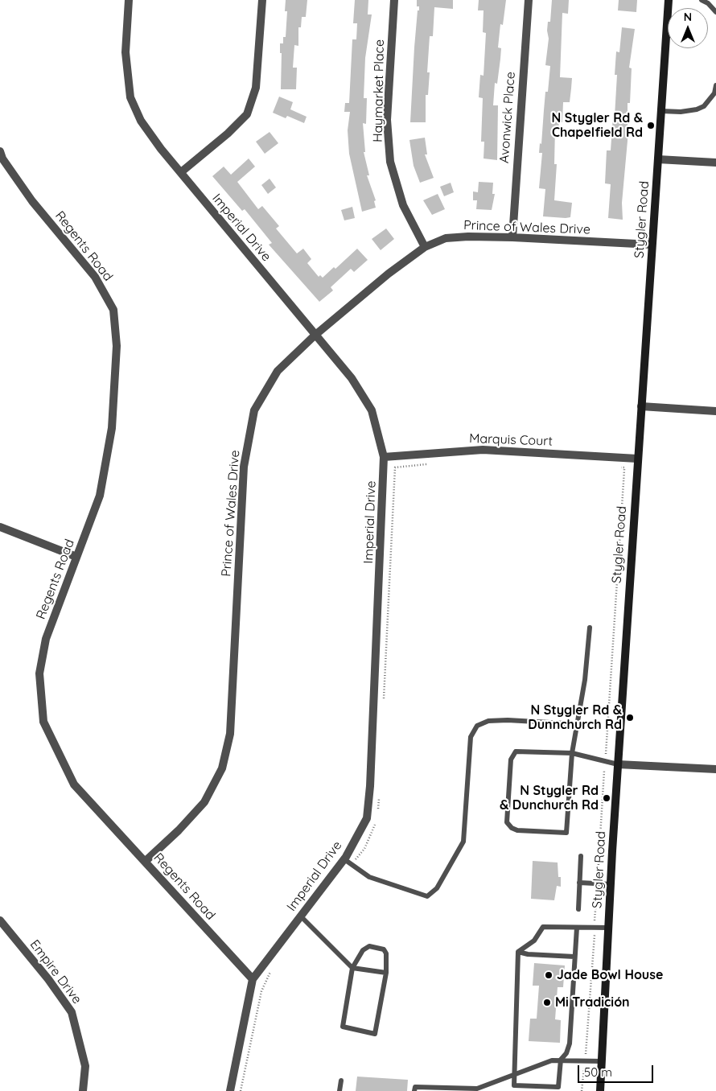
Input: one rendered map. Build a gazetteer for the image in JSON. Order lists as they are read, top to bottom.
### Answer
{
  "streets": {
    "main road": ["Stygler Road"],
    "street": [
      "Haymarket Place",
      "Avonwick Place",
      "Imperial Drive",
      "Prince of Wales Drive",
      "Regents Road",
      "Marquis Court",
      "Empire Drive"
    ]
  },
  "crossings": [
    ["Haymarket Place", "Prince of Wales Drive"],
    ["Avonwick Place", "Prince of Wales Drive"],
    ["Stygler Road", "Prince of Wales Drive"],
    ["Stygler Road", "Marquis Court"],
    ["Imperial Drive", "Prince of Wales Drive"],
    ["Imperial Drive", "Regents Road"],
    ["Imperial Drive", "Marquis Court"],
    ["Prince of Wales Drive", "Regents Road"]
  ],
  "places": [
    "N Stygler Rd & Chapelfield Rd",
    "N Stygler Rd & Dunnchurch Rd",
    "N Stygler Rd & Dunchurch Rd",
    "Jade Bowl House",
    "Mi Tradición"
  ],
  "scale_bar": "50 m",
  "north": "top"
}
